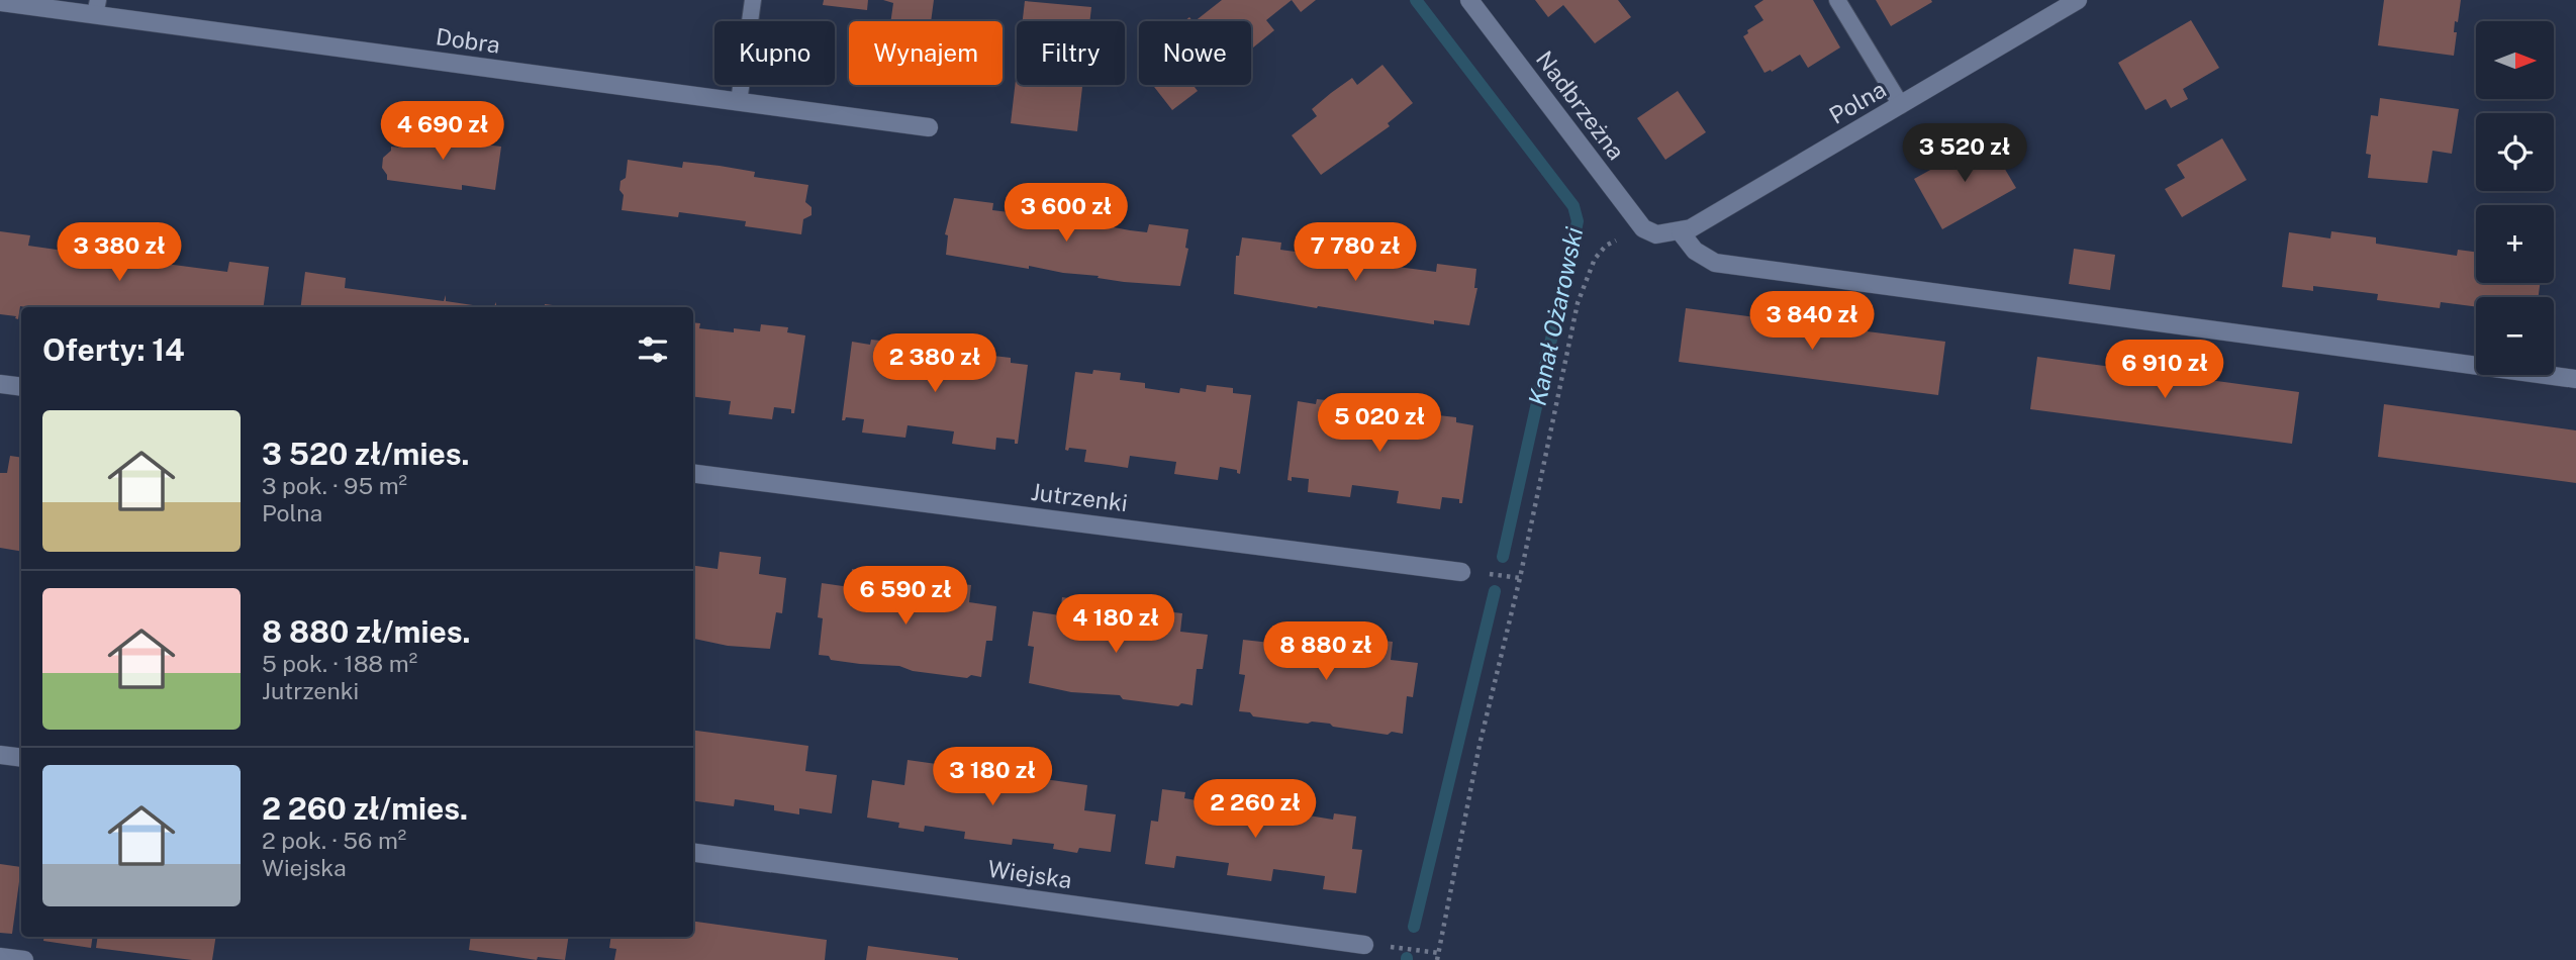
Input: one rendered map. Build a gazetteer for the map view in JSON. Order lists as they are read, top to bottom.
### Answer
{
  "streets": {
    "street": [
      "Dobra",
      "Polna",
      "Nadbrzeżna",
      "Jutrzenki",
      "Wiejska"
    ]
  },
  "crossings": [
    ["Polna", "Nadbrzeżna"]
  ],
  "water": ["Kanał Ożarowski"],
  "north": "right",
  "page": {
    "map_buttons": ["+", "−"],
    "chip": [
      "Kupno",
      "Wynajem",
      "Filtry",
      "Nowe"
    ],
    "price": [
      "4 690 zł",
      "3 520 zł",
      "3 600 zł",
      "3 380 zł",
      "7 780 zł",
      "3 840 zł",
      "2 380 zł",
      "6 910 zł",
      "5 020 zł",
      "6 590 zł",
      "4 180 zł",
      "8 880 zł",
      "3 180 zł",
      "2 260 zł"
    ],
    "heading": "Oferty: 14",
    "list": [
      {
        "name": "3 520 zł/mies.",
        "note": "3 pok. · 95 m² · Polna"
      },
      {
        "name": "8 880 zł/mies.",
        "note": "5 pok. · 188 m² · Jutrzenki"
      },
      {
        "name": "2 260 zł/mies.",
        "note": "2 pok. · 56 m² · Wiejska"
      }
    ]
  }
}
